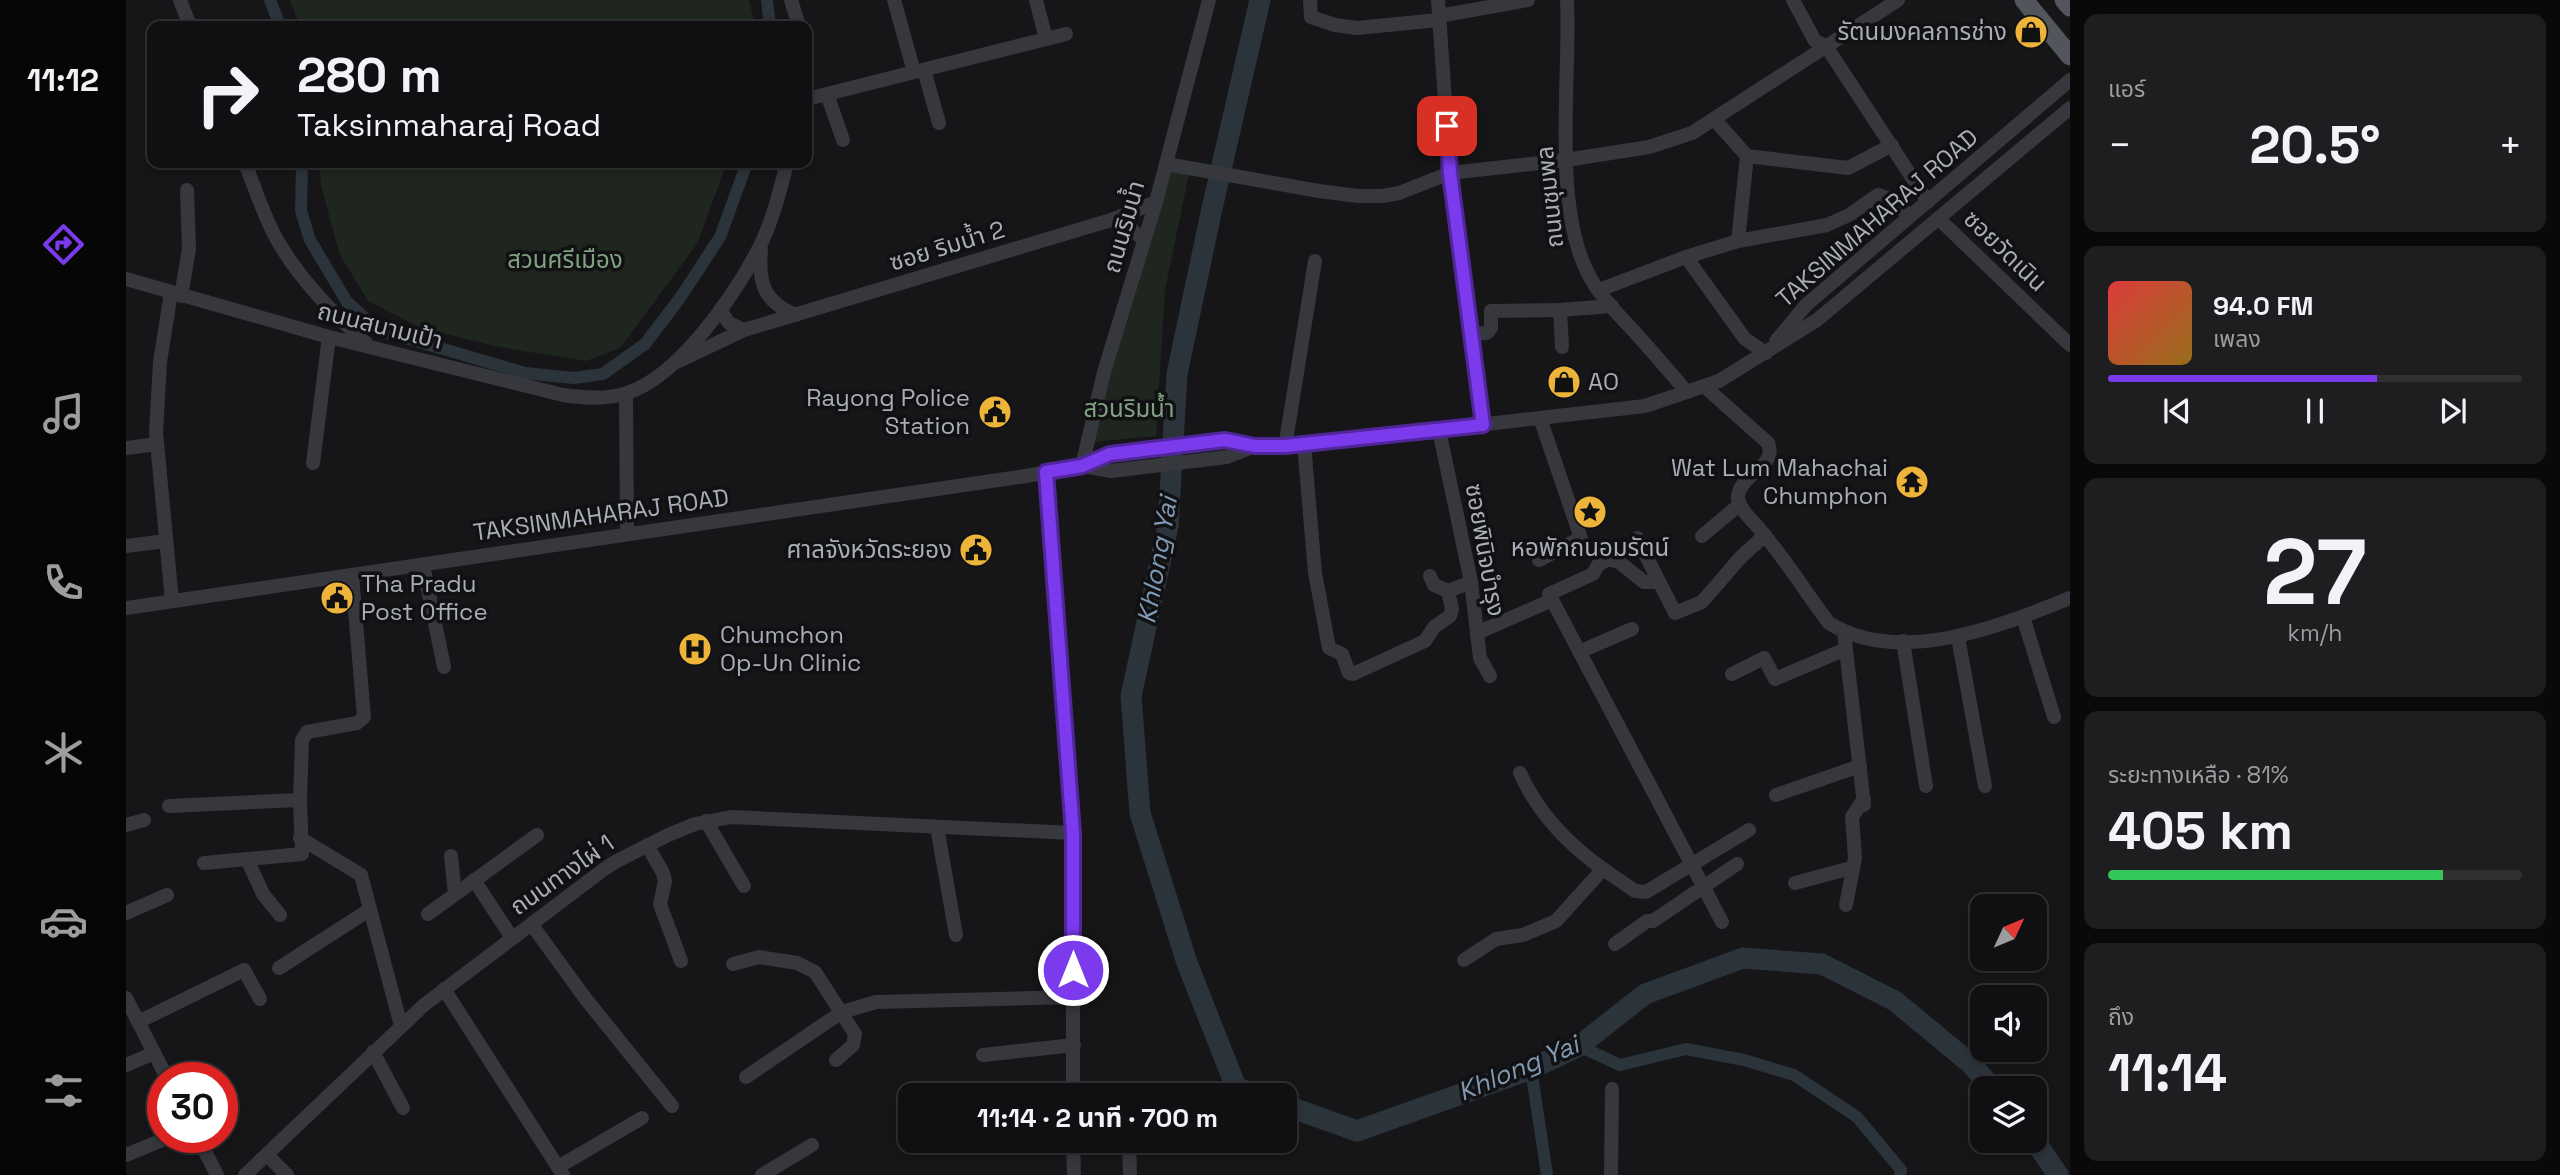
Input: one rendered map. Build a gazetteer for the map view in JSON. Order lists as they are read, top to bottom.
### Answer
{
  "streets": {
    "street": [
      "ถนนชุมพล",
      "TAKSINMAHARAJ ROAD",
      "ถนนริมน้ำ",
      "ซอย ริมน้ำ 2",
      "ซอยวัดเนิน",
      "ถนนสนามเป้า",
      "ซอยพินิจบำรุง",
      "ถนนทางไผ่ 1"
    ]
  },
  "crossings": [
    ["ถนนชุมพล", "TAKSINMAHARAJ ROAD"],
    ["TAKSINMAHARAJ ROAD", "ถนนริมน้ำ"],
    ["TAKSINMAHARAJ ROAD", "ซอยพินิจบำรุง"],
    ["ถนนริมน้ำ", "ซอย ริมน้ำ 2"],
    ["ซอย ริมน้ำ 2", "ถนนสนามเป้า"]
  ],
  "water": ["Khlong Yai"],
  "parks": ["สวนศรีเมือง", "สวนริมน้ำ"],
  "places": {
    "shop": ["รัตนมงคลการช่าง", "AO"],
    "public building": ["Rayong Police Station", "ศาลจังหวัดระยอง", "Tha Pradu Post Office"],
    "temple": ["Wat Lum Mahachai Chumphon"],
    "place": ["หอพักถนอมรัตน์"],
    "hospital": ["Chumchon Op-Un Clinic"]
  },
  "north": "top right",
  "page": {
    "tabs": "11:12",
    "tile": [
      "แอร์",
      ["27", "km/h"],
      ["ระยะทางเหลือ · 81%", "405 km"],
      ["ถึง", "11:14"]
    ],
    "turn": ["280 m", "Taksinmaharaj Road"],
    "heat": ["−", "20.5°", "+"],
    "song": ["94.0 FM", "เพลง"],
    "limit": "30",
    "trip": "11:14 · 2 นาที · 700 m"
  }
}
